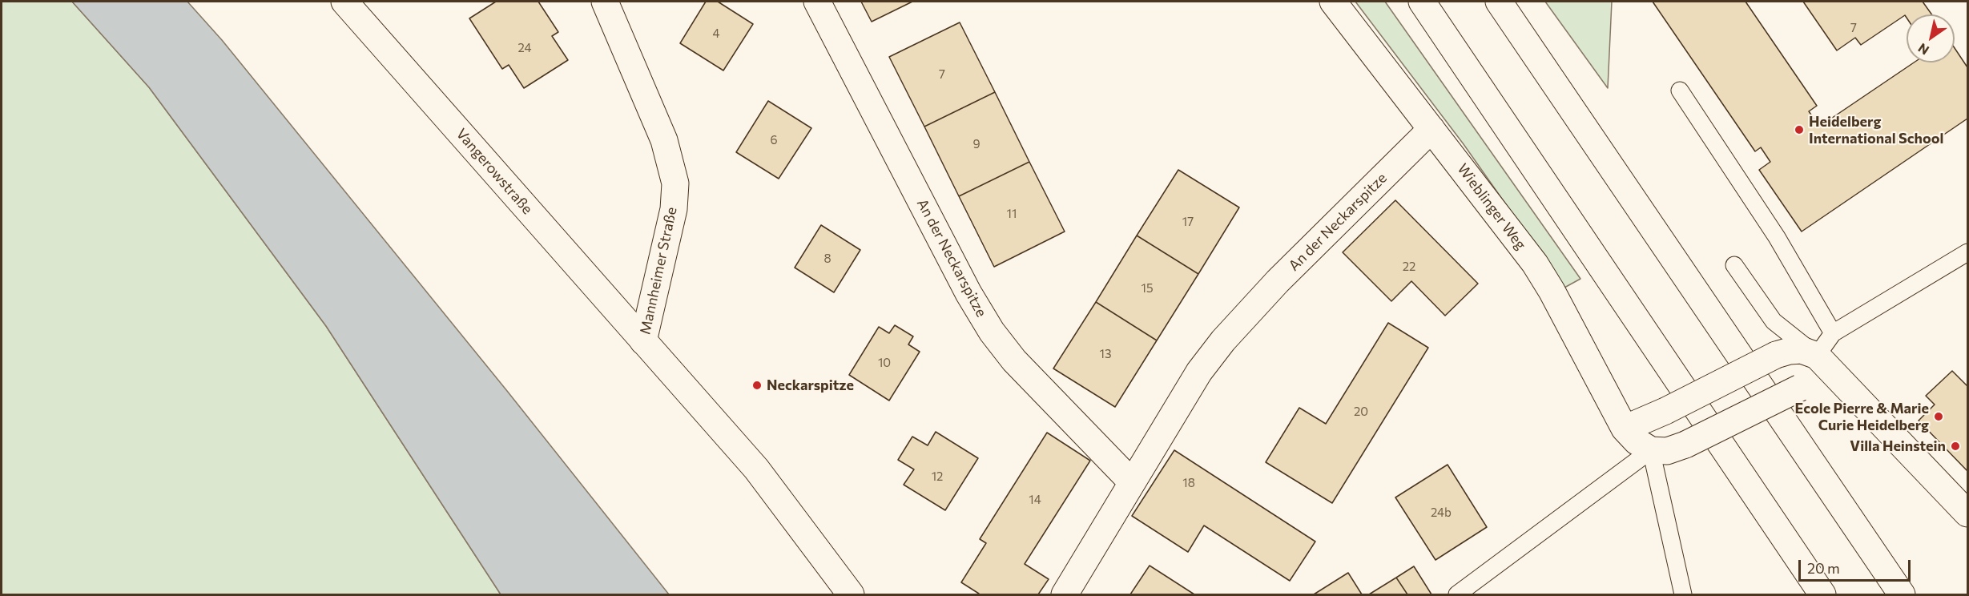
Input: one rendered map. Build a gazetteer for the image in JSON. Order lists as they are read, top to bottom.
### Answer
{
  "streets": {
    "main road": [
      "Vangerowstraße",
      "Wieblinger Weg",
      "An der Neckarspitze",
      "Mannheimer Straße"
    ]
  },
  "crossings": [
    ["Vangerowstraße", "Mannheimer Straße"],
    ["Wieblinger Weg", "An der Neckarspitze"]
  ],
  "places": [
    "Heidelberg International School",
    "Neckarspitze",
    "Ecole Pierre & Marie Curie Heidelberg",
    "Villa Heinstein"
  ],
  "house_numbers": [
    "7",
    "4",
    "24",
    "7",
    "6",
    "9",
    "11",
    "17",
    "8",
    "22",
    "15",
    "13",
    "10",
    "20",
    "12",
    "18",
    "14",
    "24b"
  ],
  "scale_bar": "20 m",
  "north": "bottom left"
}
